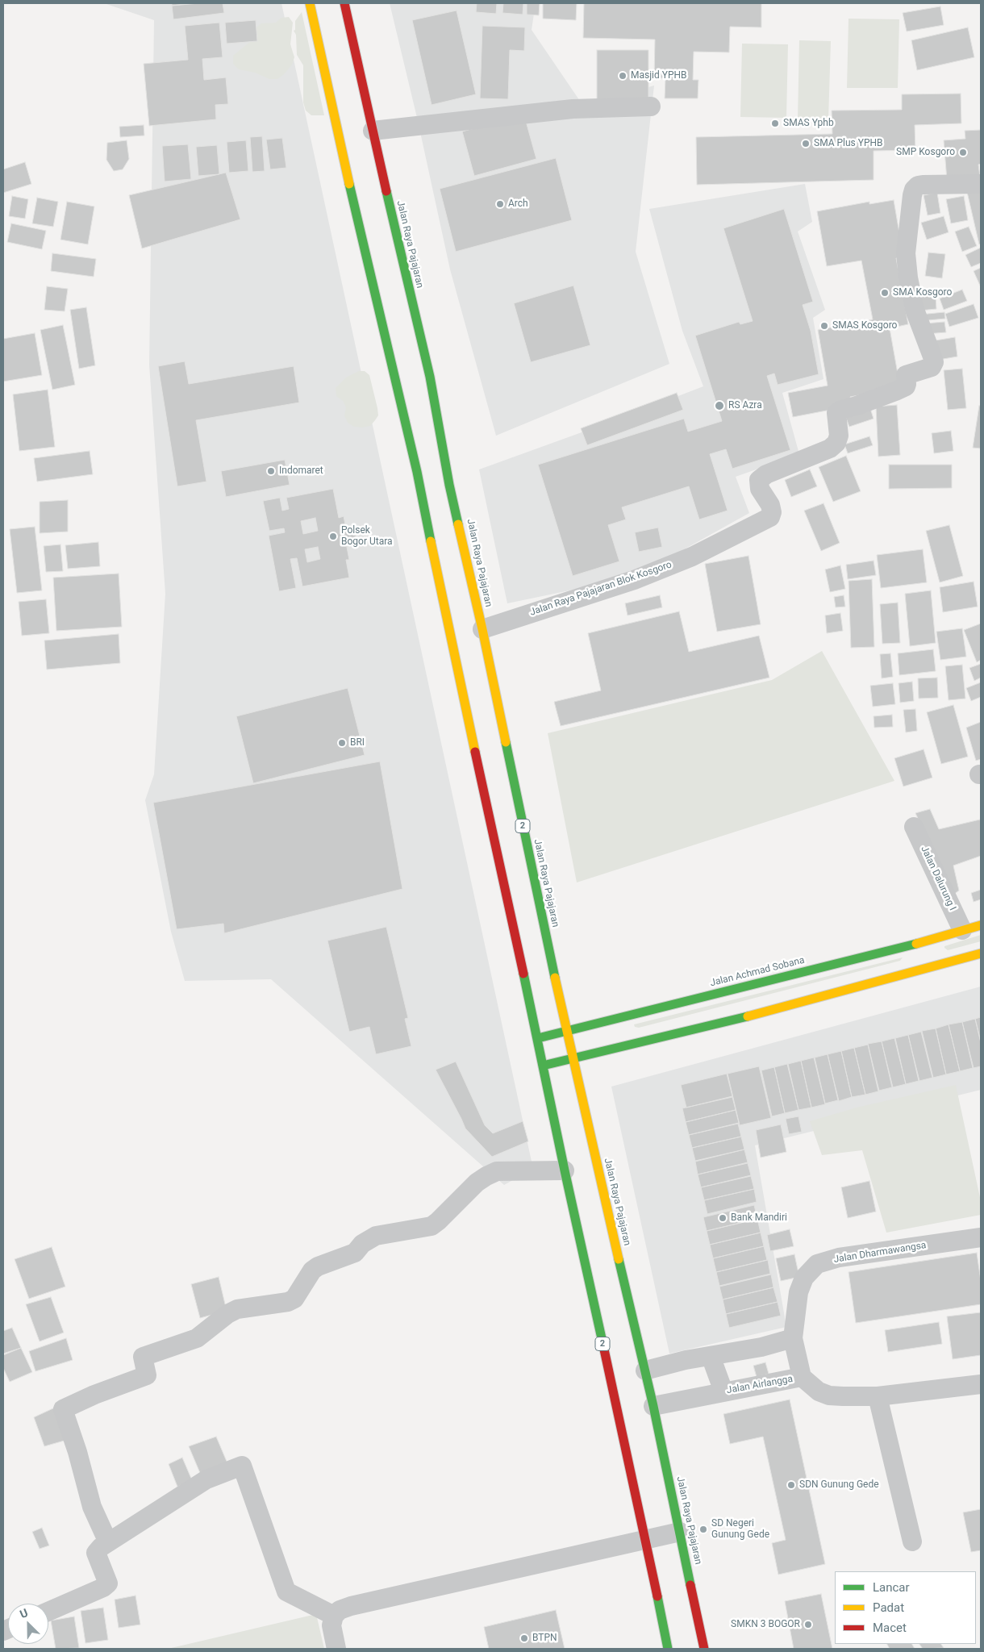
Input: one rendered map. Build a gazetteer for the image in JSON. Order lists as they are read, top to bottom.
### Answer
{
  "streets": {
    "main road": ["Jalan Raya Pajajaran", "2", "Jalan Achmad Sobana"],
    "street": [
      "Jalan Raya Pajajaran Blok Kosgoro",
      "Jalan Dalurung I",
      "Jalan Dharmawangsa",
      "Jalan Airlangga"
    ]
  },
  "crossings": [
    ["Jalan Raya Pajajaran", "Jalan Raya Pajajaran Blok Kosgoro"],
    ["Jalan Raya Pajajaran", "Jalan Achmad Sobana"],
    ["Jalan Raya Pajajaran", "Jalan Airlangga"],
    ["2", "Jalan Achmad Sobana"],
    ["Jalan Dalurung I", "Jalan Achmad Sobana"],
    ["Jalan Dharmawangsa", "Jalan Airlangga"]
  ],
  "places": [
    "Masjid YPHB",
    "SMAS Yphb",
    "SMA Plus YPHB",
    "SMP Kosgoro",
    "Arch",
    "SMA Kosgoro",
    "SMAS Kosgoro",
    "RS Azra",
    "Indomaret",
    "Polsek Bogor Utara",
    "BRI",
    "Bank Mandiri",
    "SDN Gunung Gede",
    "SD Negeri Gunung Gede",
    "SMKN 3 BOGOR",
    "BTPN"
  ],
  "legend": ["Lancar", "Padat", "Macet"],
  "north": "top left"
}
